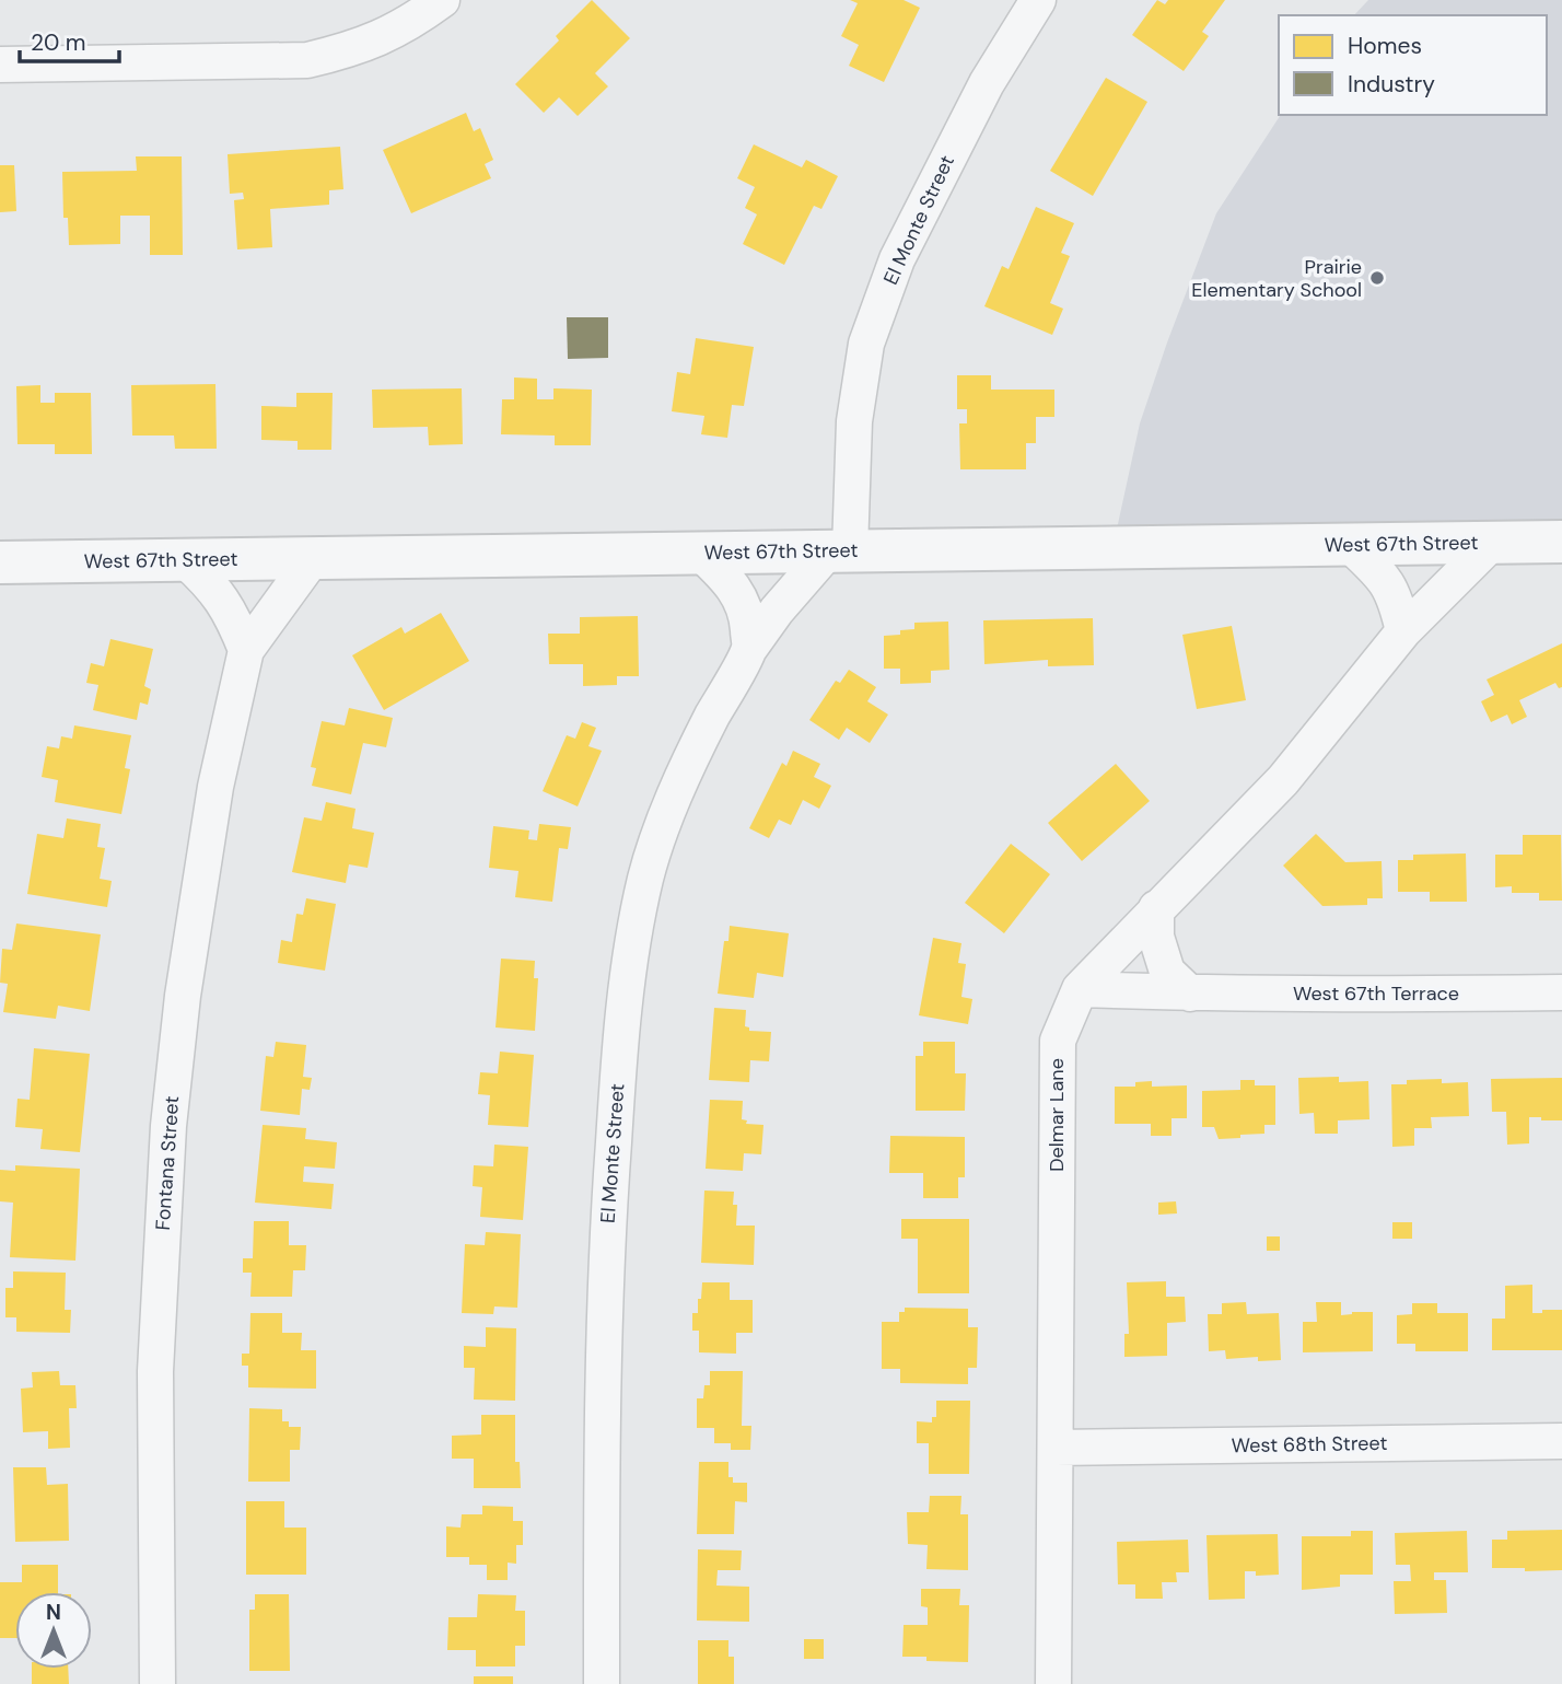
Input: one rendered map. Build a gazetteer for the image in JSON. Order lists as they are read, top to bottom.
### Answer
{
  "streets": {
    "street": [
      "El Monte Street",
      "West 67th Street",
      "West 67th Terrace",
      "Delmar Lane",
      "Fontana Street",
      "West 68th Street"
    ]
  },
  "crossings": [
    ["El Monte Street", "West 67th Street"],
    ["West 67th Street", "Delmar Lane"],
    ["West 67th Street", "Fontana Street"],
    ["West 67th Terrace", "Delmar Lane"],
    ["Delmar Lane", "West 68th Street"]
  ],
  "places": ["Prairie Elementary School"],
  "legend": ["Homes", "Industry"],
  "scale_bar": "20 m",
  "north": "top"
}
